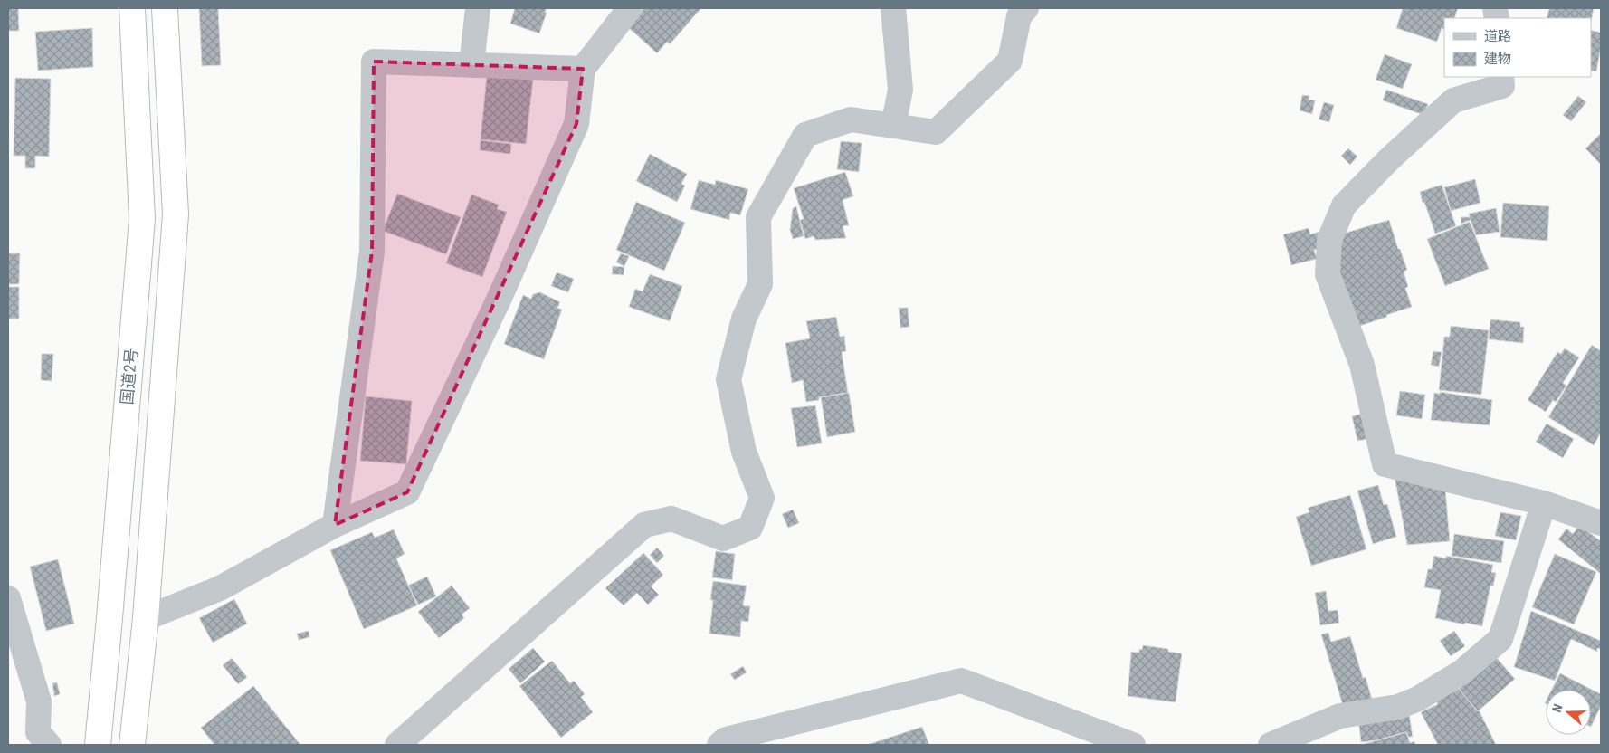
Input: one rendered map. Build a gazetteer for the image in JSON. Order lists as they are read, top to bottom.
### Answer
{
  "streets": {
    "highway": ["国道2号"]
  },
  "legend": ["道路", "建物"],
  "north": "left"
}
